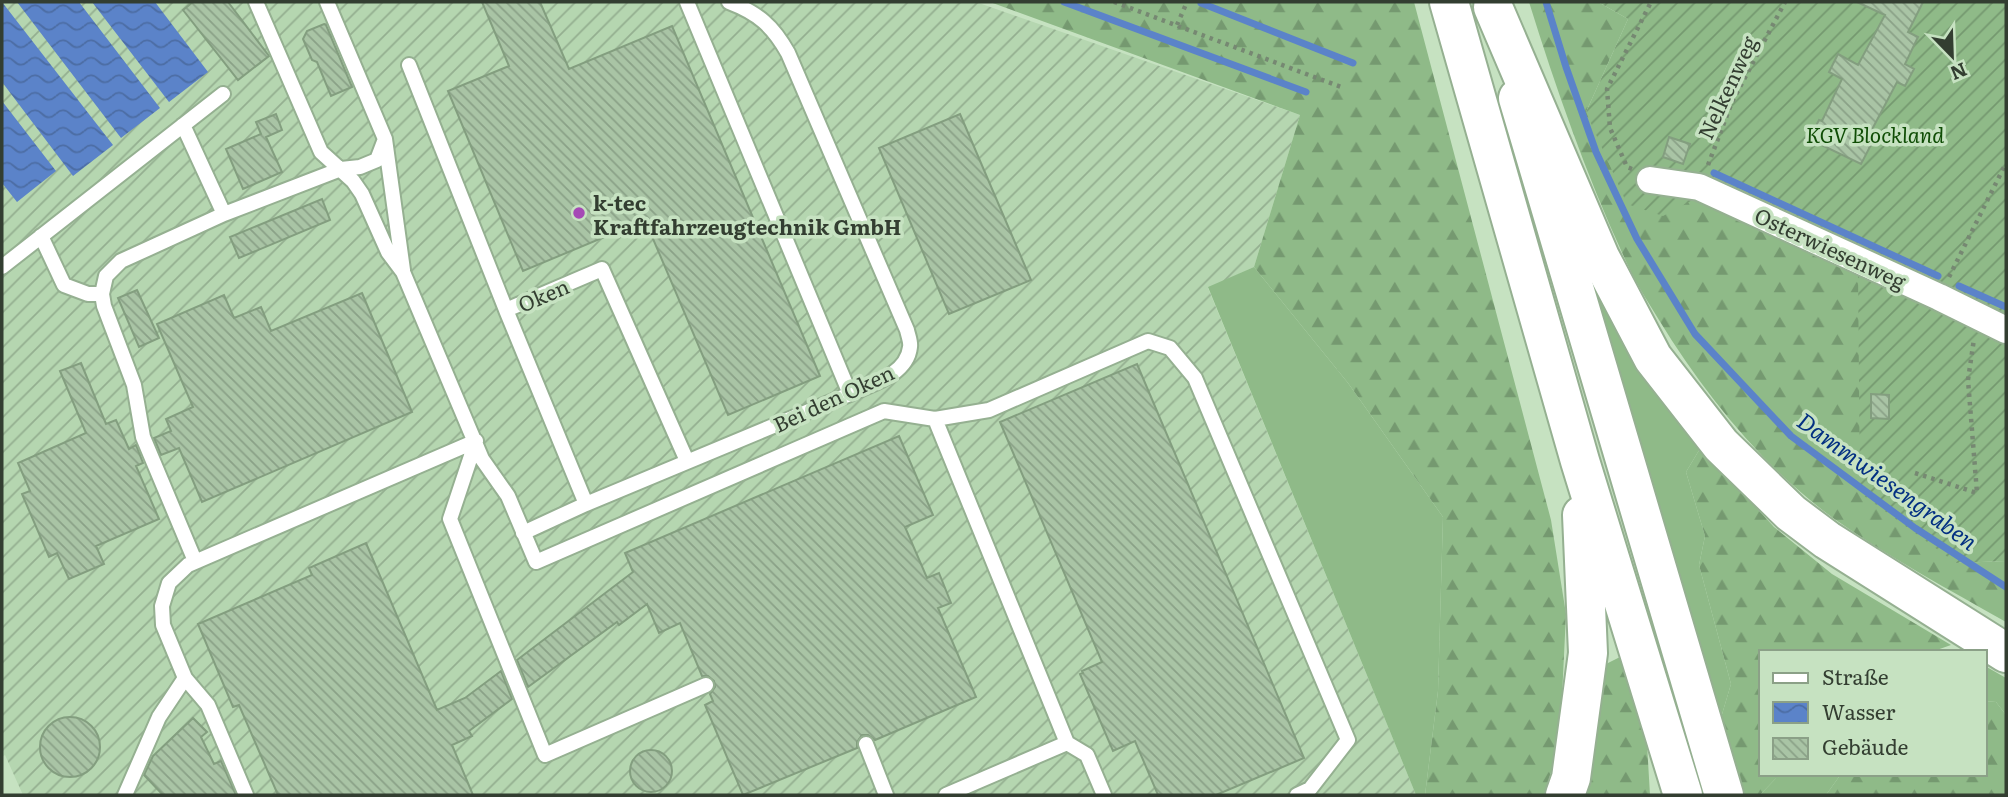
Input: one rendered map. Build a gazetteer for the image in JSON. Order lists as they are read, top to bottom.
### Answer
{
  "streets": {
    "street": ["Osterwiesenweg"],
    "lane": ["Oken", "Bei den Oken"],
    "path": ["Nelkenweg"]
  },
  "crossings": [
    ["Nelkenweg", "Osterwiesenweg"],
    ["Oken", "Bei den Oken"]
  ],
  "water": ["Dammwiesengraben"],
  "parks": ["KGV Blockland"],
  "places": ["k-tec Kraftfahrzeugtechnik GmbH"],
  "legend": ["Straße", "Wasser", "Gebäude"],
  "north": "bottom right"
}
